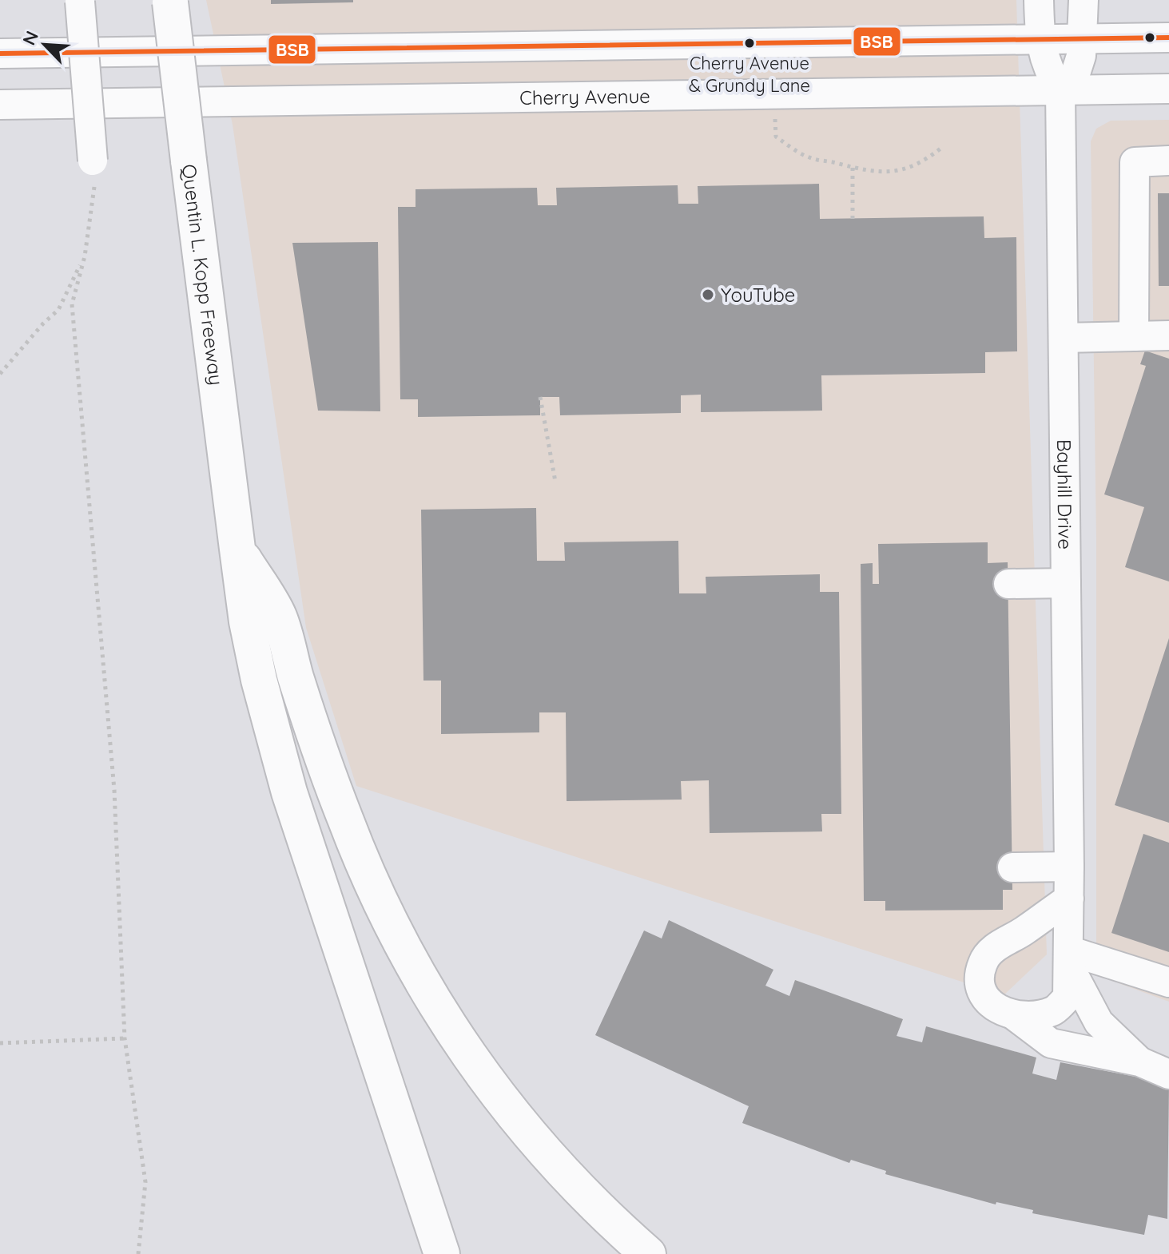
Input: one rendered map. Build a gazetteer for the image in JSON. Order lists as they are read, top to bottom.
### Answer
{
  "streets": {
    "highway": ["Quentin L. Kopp Freeway"],
    "street": ["Cherry Avenue", "Bayhill Drive"]
  },
  "crossings": [
    ["Cherry Avenue", "Bayhill Drive"]
  ],
  "places": ["Cherry Avenue & Grundy Lane", "YouTube"],
  "lines": ["transit line BSB"],
  "north": "top left"
}
